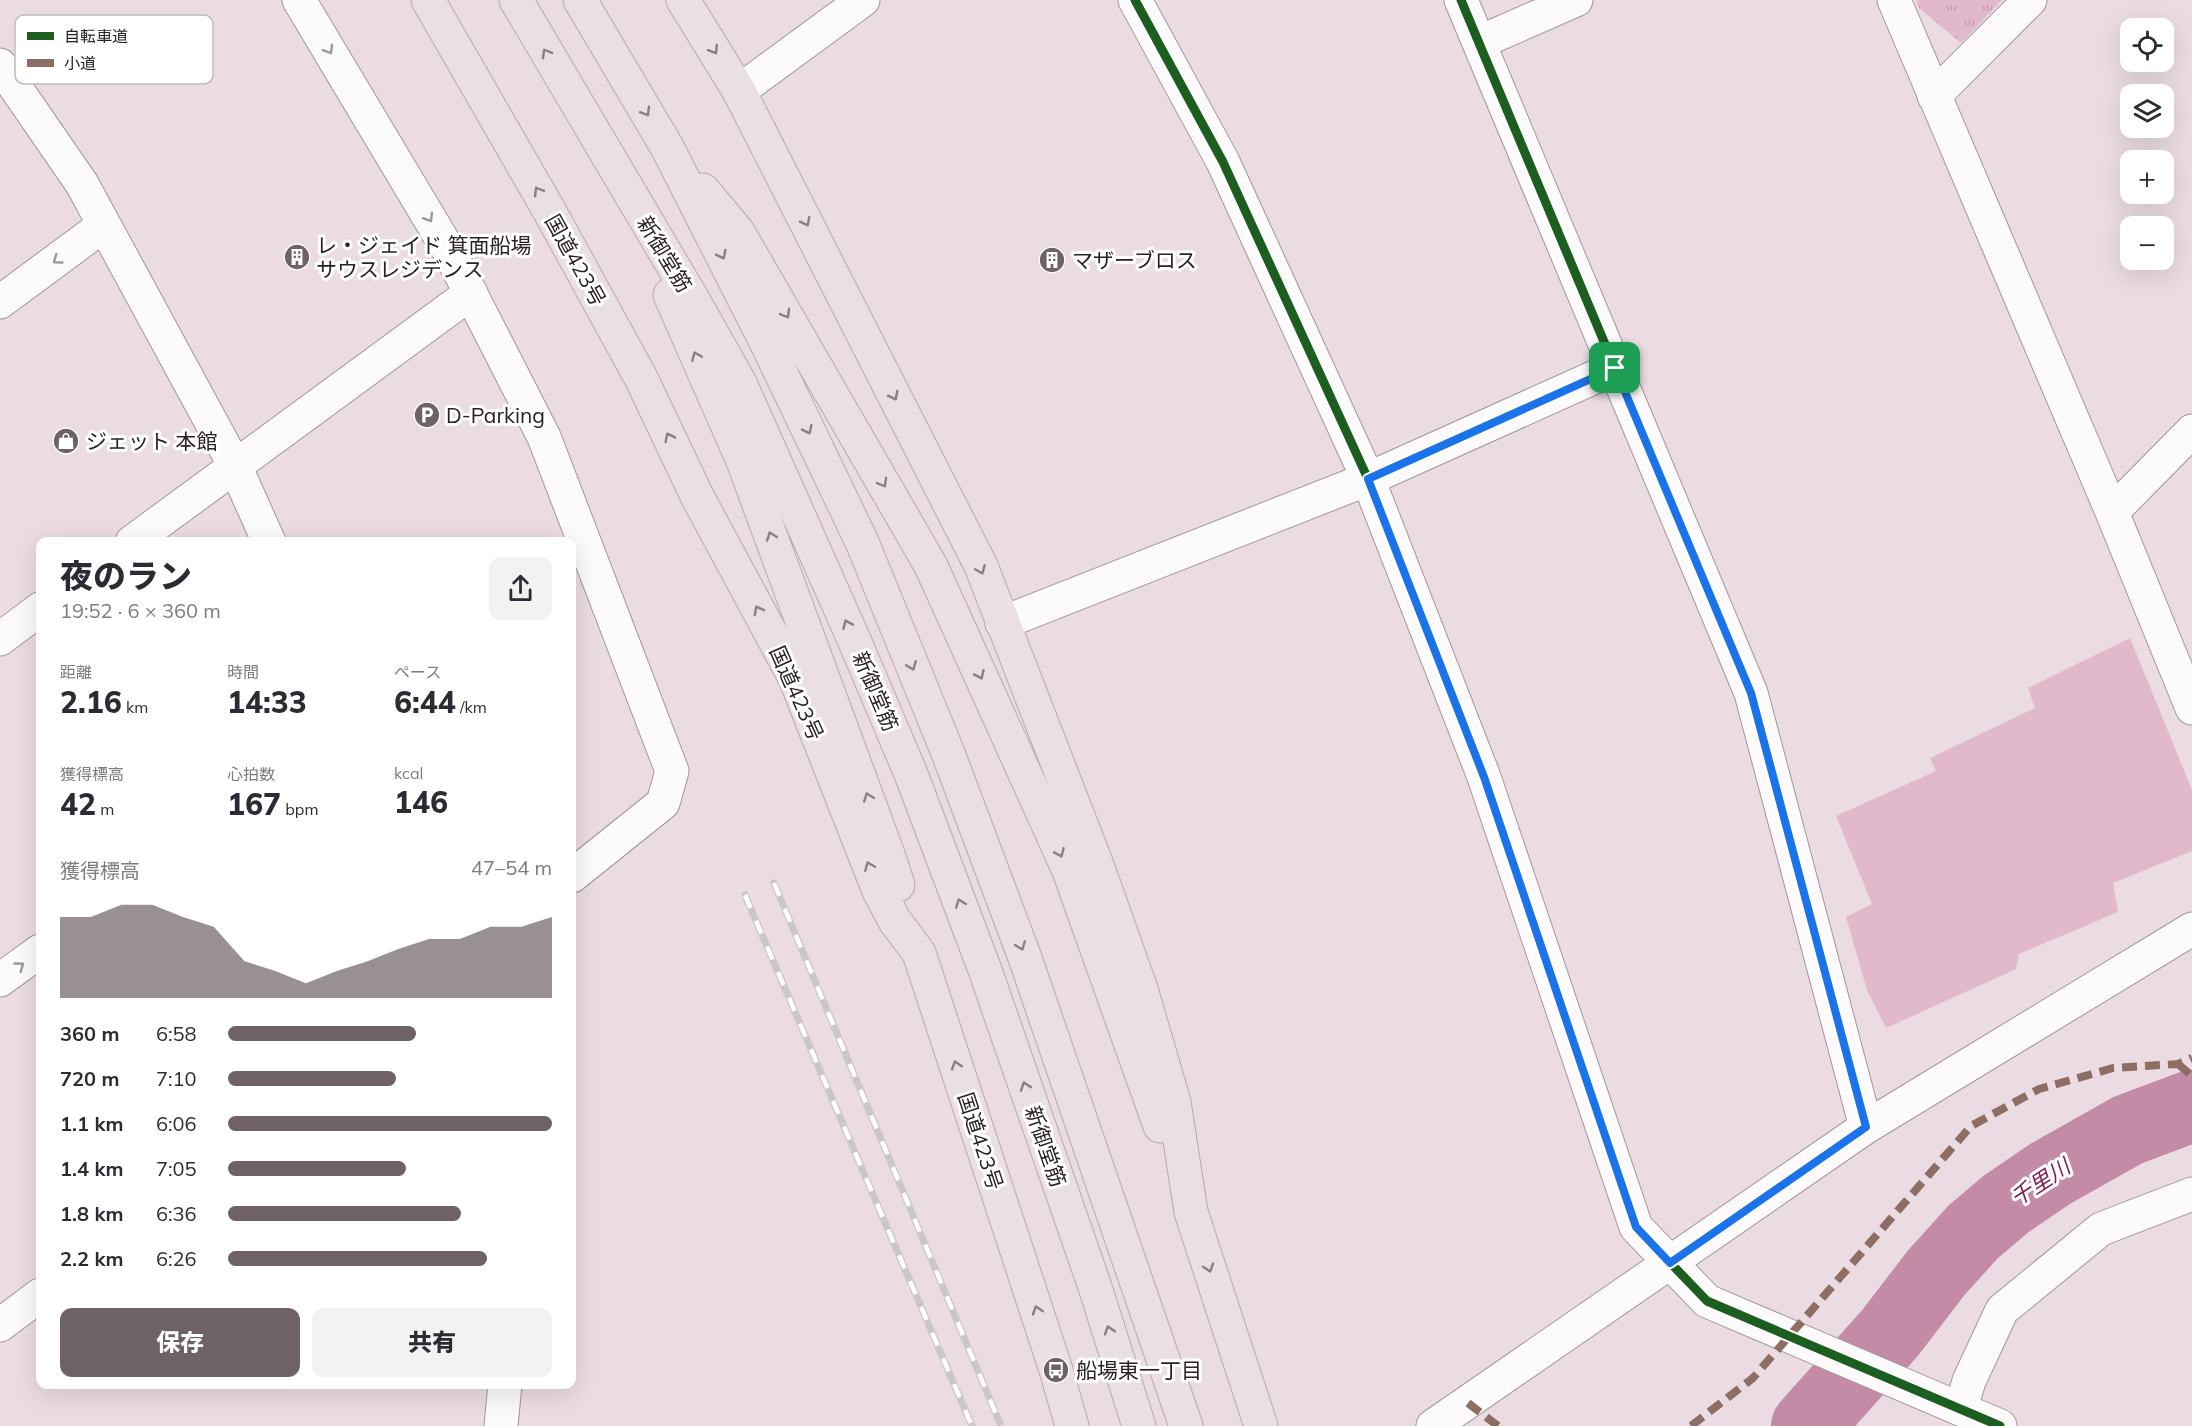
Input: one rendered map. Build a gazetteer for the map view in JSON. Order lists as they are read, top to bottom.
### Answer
{
  "streets": {
    "highway": ["新御堂筋", "国道423号"]
  },
  "water": ["千里川"],
  "places": {
    "building": ["レ・ジェイド 箕面船場 サウスレジデンス", "マザーブロス"],
    "parking": ["D-Parking"],
    "shop": ["ジェット 本館"],
    "bus stop": ["船場東一丁目"]
  },
  "legend": ["自転車道", "小道"],
  "page": {
    "map_buttons": ["+", "−"],
    "heading": ["夜のラン", "19:52 · 6 × 360 m"],
    "stats": [
      ["距離", "2.16 km"],
      ["時間", "14:33"],
      ["ペース", "6:44 /km"],
      ["獲得標高", "42 m"],
      ["心拍数", "167 bpm"],
      ["kcal", "146"]
    ],
    "chart": ["獲得標高", "47–54 m"],
    "list": [
      {
        "name": "360 m",
        "note": "6:58"
      },
      {
        "name": "720 m",
        "note": "7:10"
      },
      {
        "name": "1.1 km",
        "note": "6:06"
      },
      {
        "name": "1.4 km",
        "note": "7:05"
      },
      {
        "name": "1.8 km",
        "note": "6:36"
      },
      {
        "name": "2.2 km",
        "note": "6:26"
      }
    ],
    "buttons": ["保存", "共有"]
  }
}
